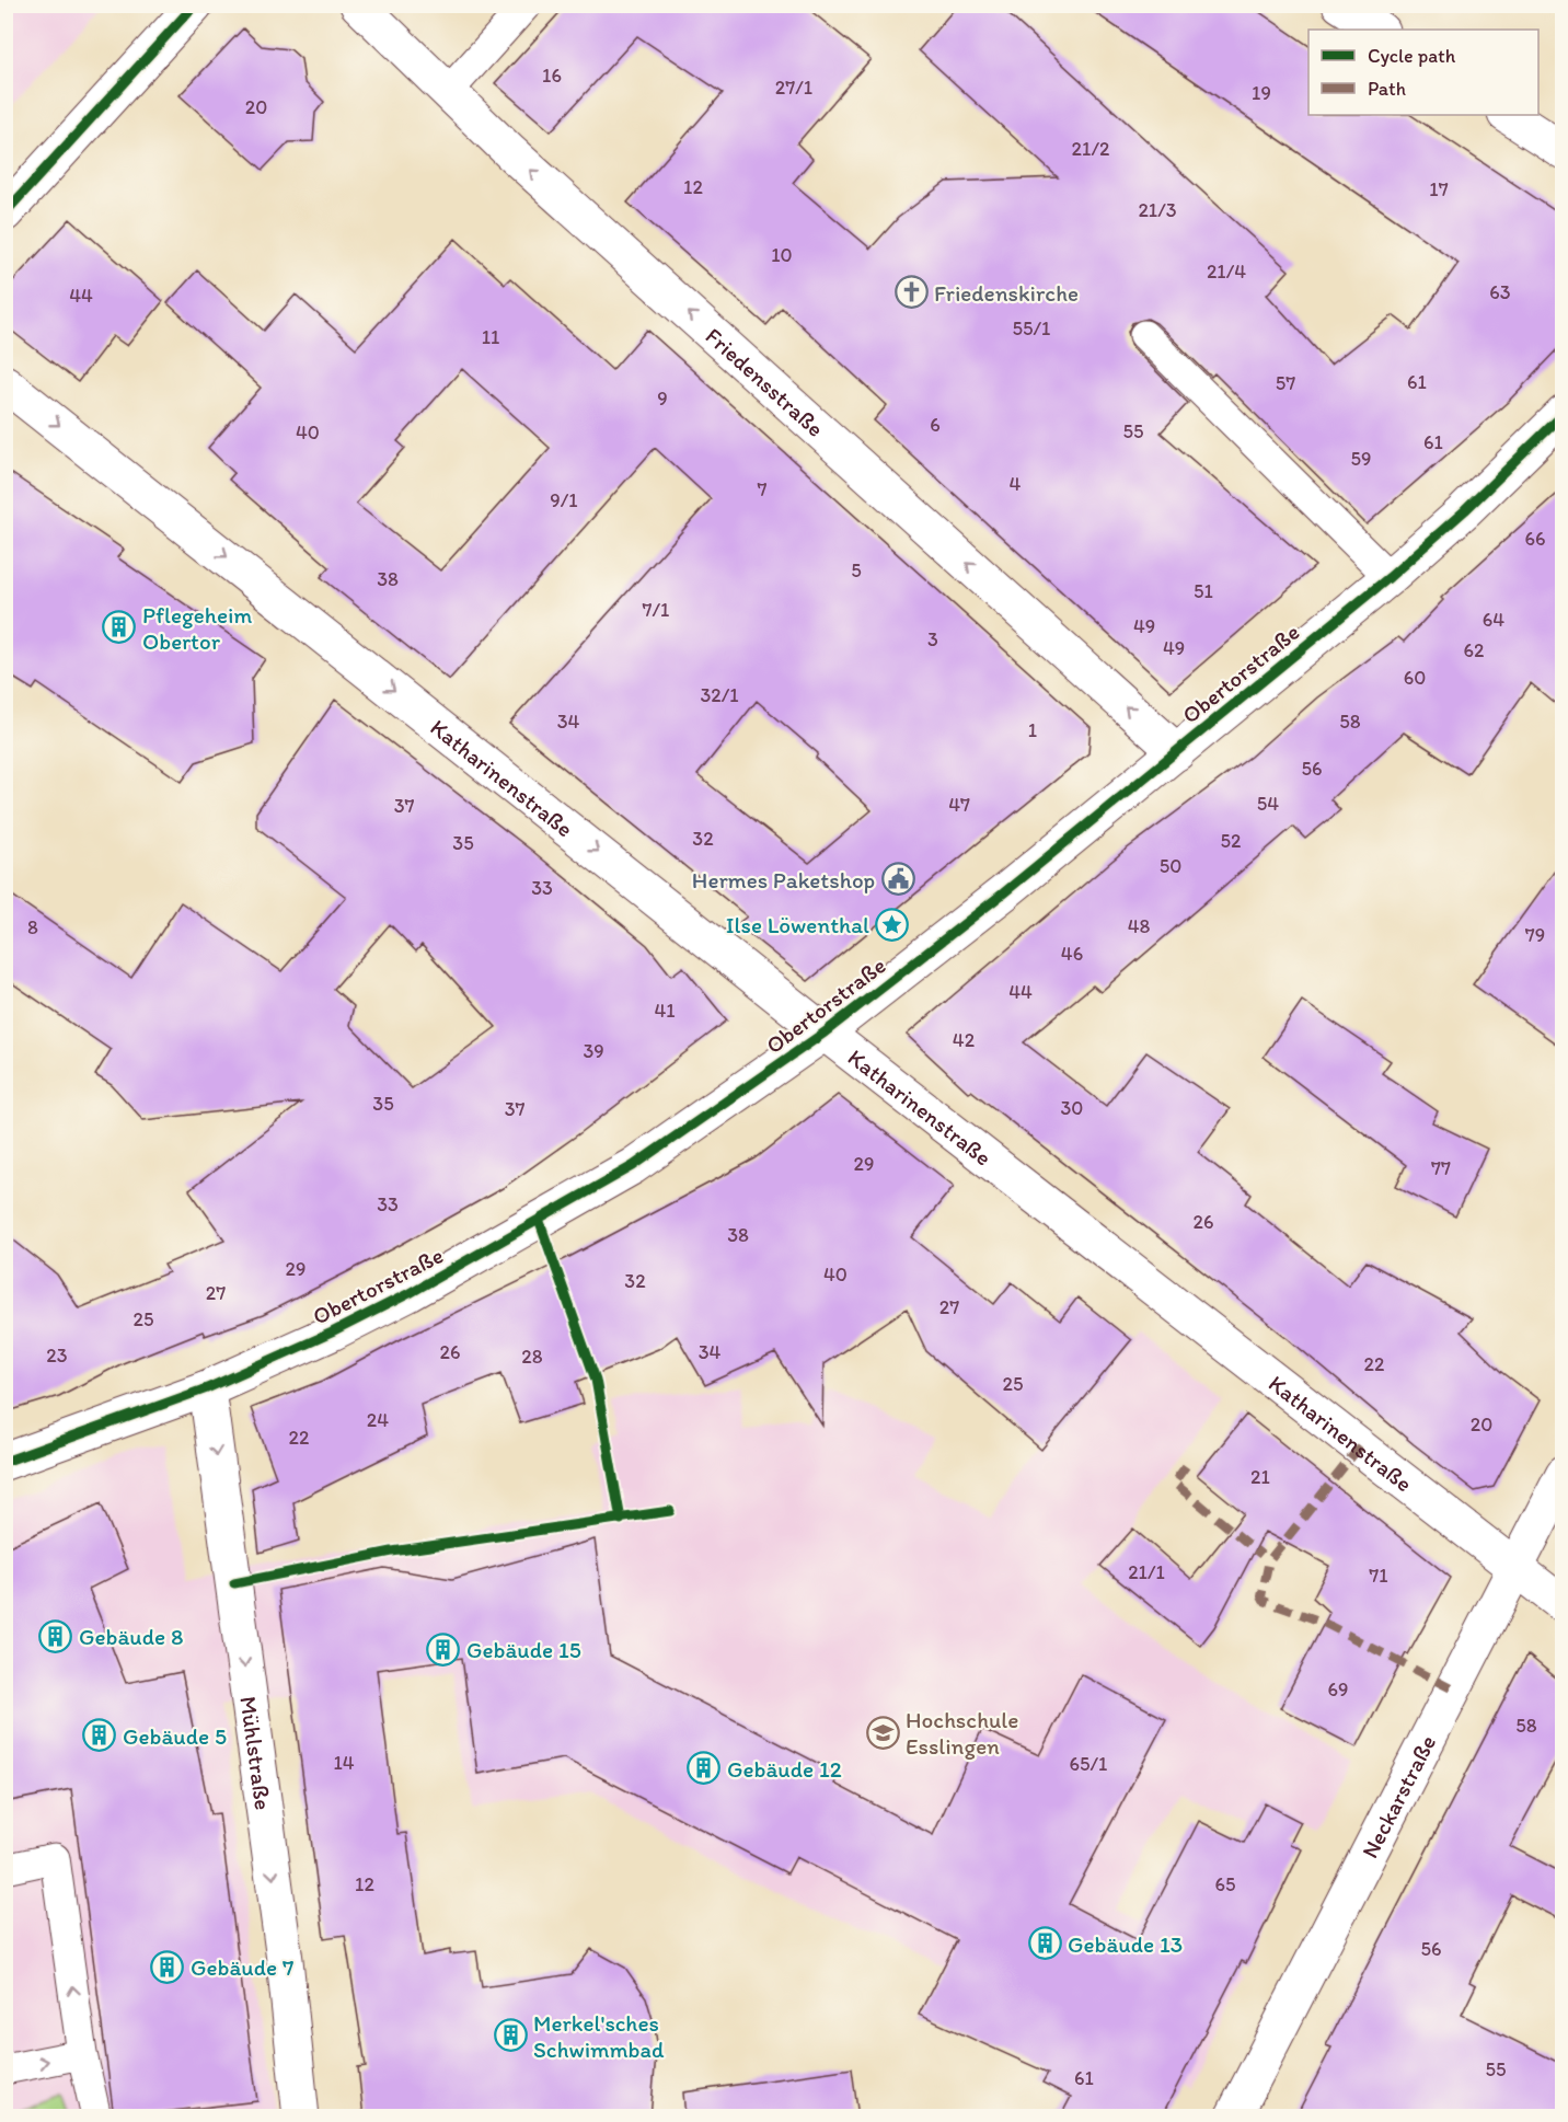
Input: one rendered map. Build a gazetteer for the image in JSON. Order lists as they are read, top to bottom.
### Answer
{
  "streets": {
    "street": [
      "Friedensstraße",
      "Obertorstraße",
      "Katharinenstraße",
      "Mühlstraße",
      "Neckarstraße"
    ]
  },
  "crossings": [
    ["Friedensstraße", "Obertorstraße"],
    ["Obertorstraße", "Katharinenstraße"],
    ["Obertorstraße", "Mühlstraße"],
    ["Katharinenstraße", "Neckarstraße"]
  ],
  "one_way": ["Friedensstraße", "Katharinenstraße", "Mühlstraße"],
  "places": {
    "church": ["Friedenskirche"],
    "building": [
      "Pflegeheim Obertor",
      "Gebäude 8",
      "Gebäude 15",
      "Gebäude 5",
      "Gebäude 12",
      "Gebäude 13",
      "Gebäude 7",
      "Merkel'sches Schwimmbad"
    ],
    "public building": ["Hermes Paketshop"],
    "place": ["Ilse Löwenthal"],
    "school or university": ["Hochschule Esslingen"]
  },
  "house_numbers": [
    "16",
    "27/1",
    "19",
    "20",
    "21/2",
    "12",
    "17",
    "21/3",
    "10",
    "21/4",
    "63",
    "44",
    "55/1",
    "11",
    "61",
    "57",
    "9",
    "6",
    "55",
    "40",
    "61",
    "59",
    "4",
    "7",
    "9/1",
    "66",
    "5",
    "38",
    "51",
    "7/1",
    "64",
    "49",
    "3",
    "49",
    "62",
    "60",
    "32/1",
    "34",
    "58",
    "1",
    "56",
    "54",
    "47",
    "37",
    "32",
    "52",
    "35",
    "50",
    "33",
    "48",
    "8",
    "79",
    "46",
    "44",
    "41",
    "42",
    "39",
    "35",
    "30",
    "37",
    "29",
    "77",
    "33",
    "26",
    "38",
    "29",
    "40",
    "32",
    "27",
    "27",
    "25",
    "26",
    "34",
    "23",
    "28",
    "22",
    "25",
    "24",
    "20",
    "22",
    "21",
    "21/1",
    "71",
    "69",
    "58",
    "14",
    "65/1",
    "12",
    "65",
    "56",
    "55",
    "61"
  ],
  "legend": ["Cycle path", "Path"]
}
